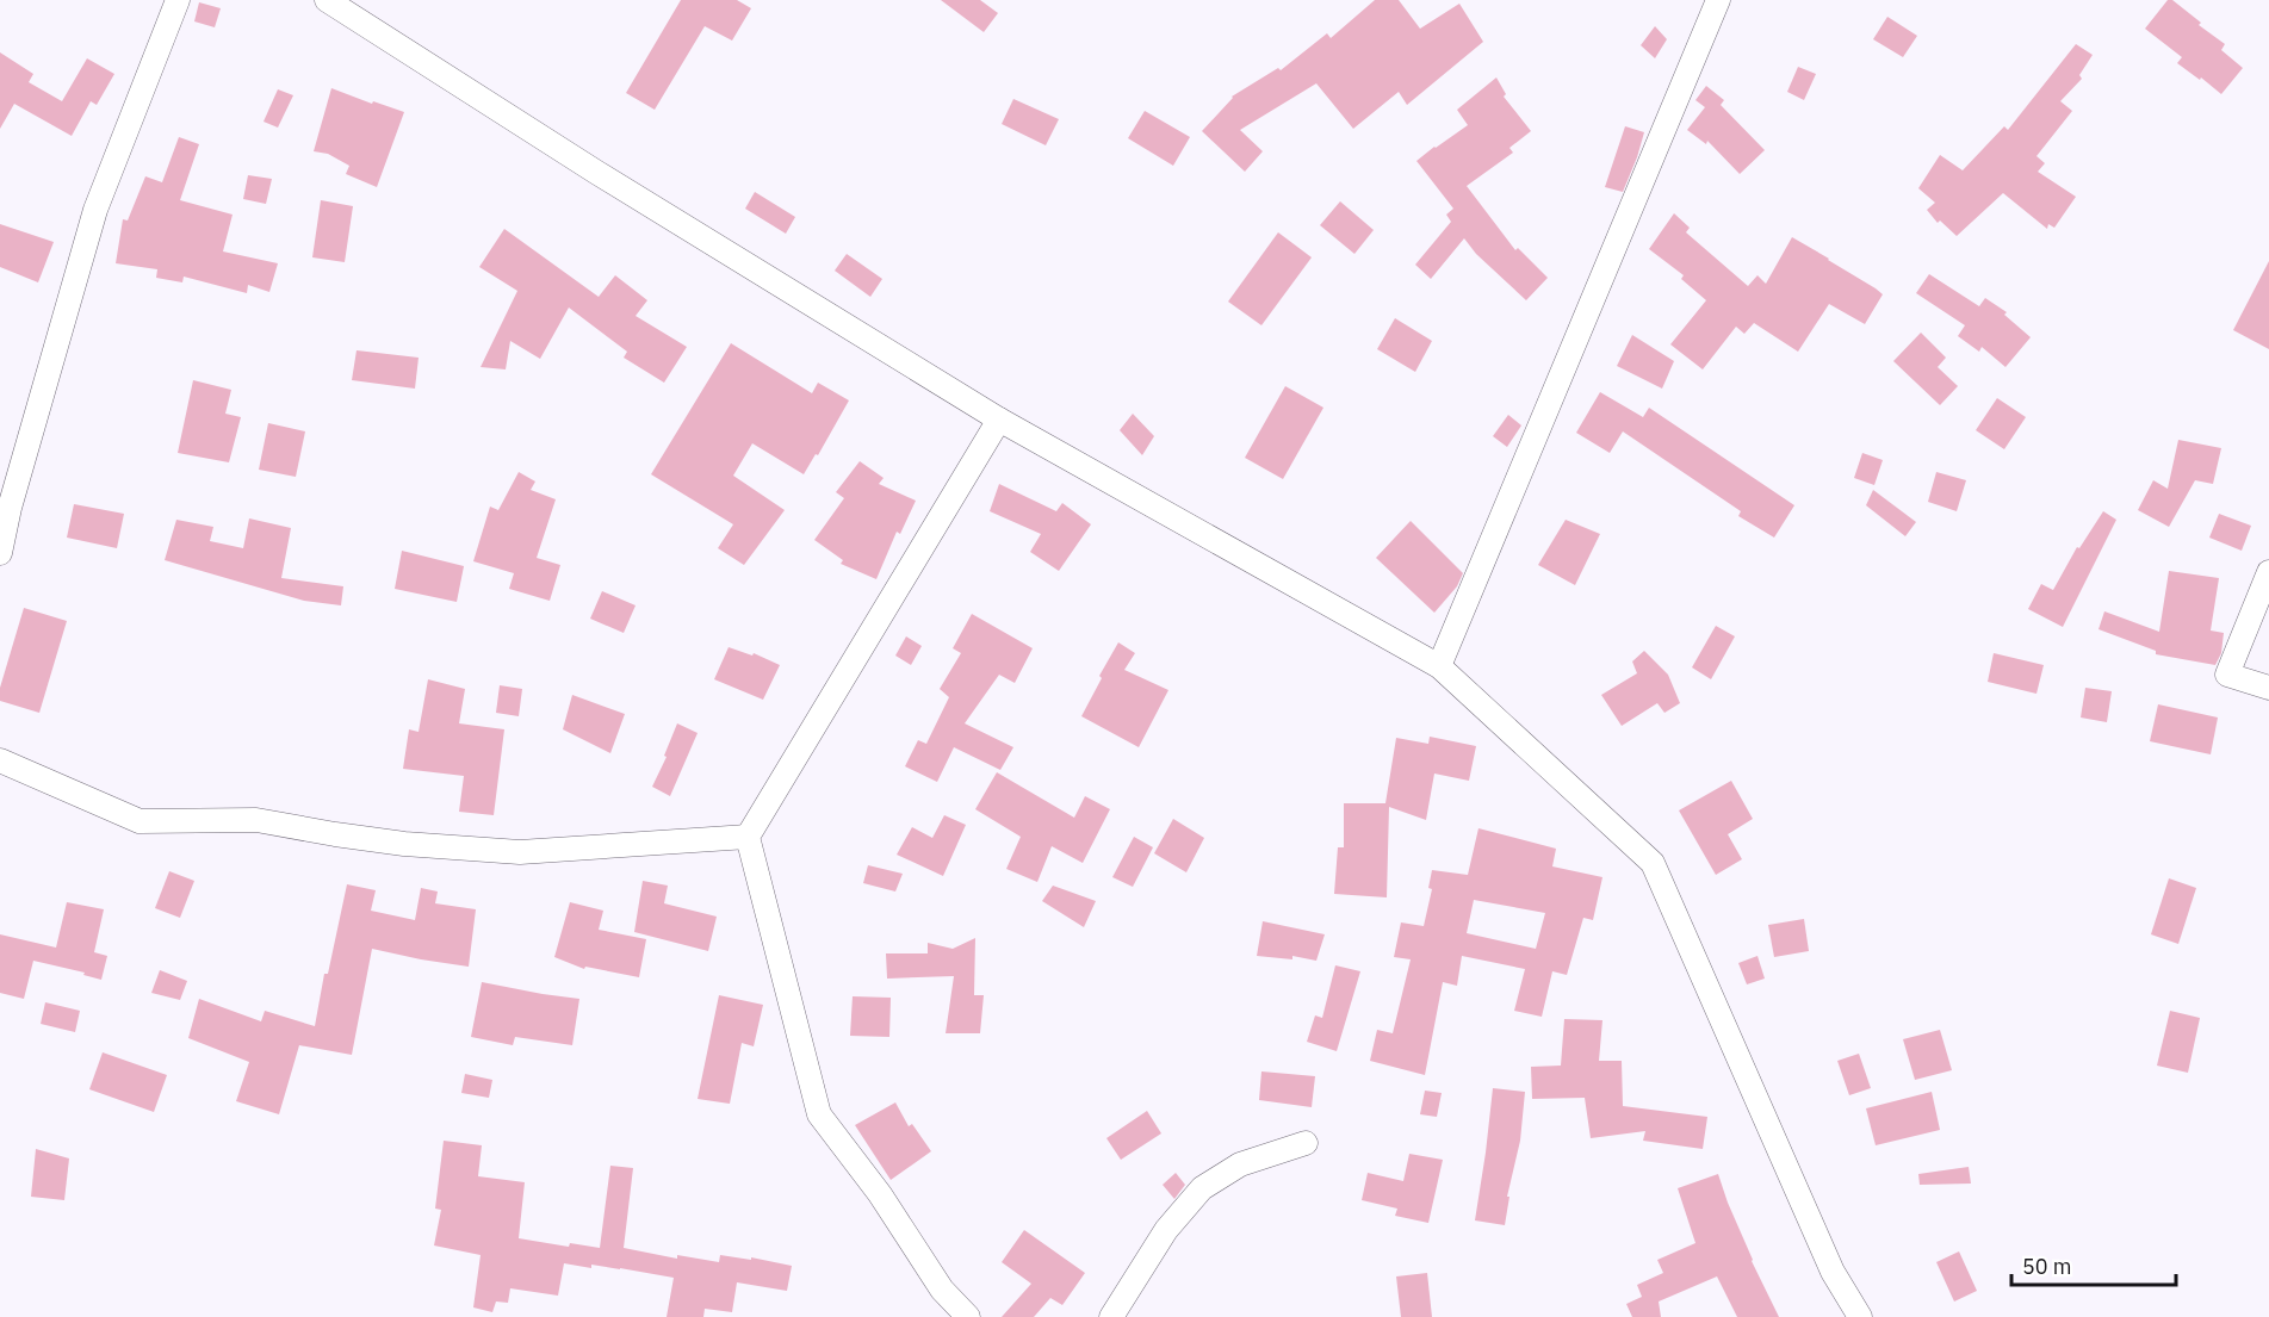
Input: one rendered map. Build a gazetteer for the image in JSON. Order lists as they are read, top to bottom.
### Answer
{
  "scale_bar": "50 m"
}
